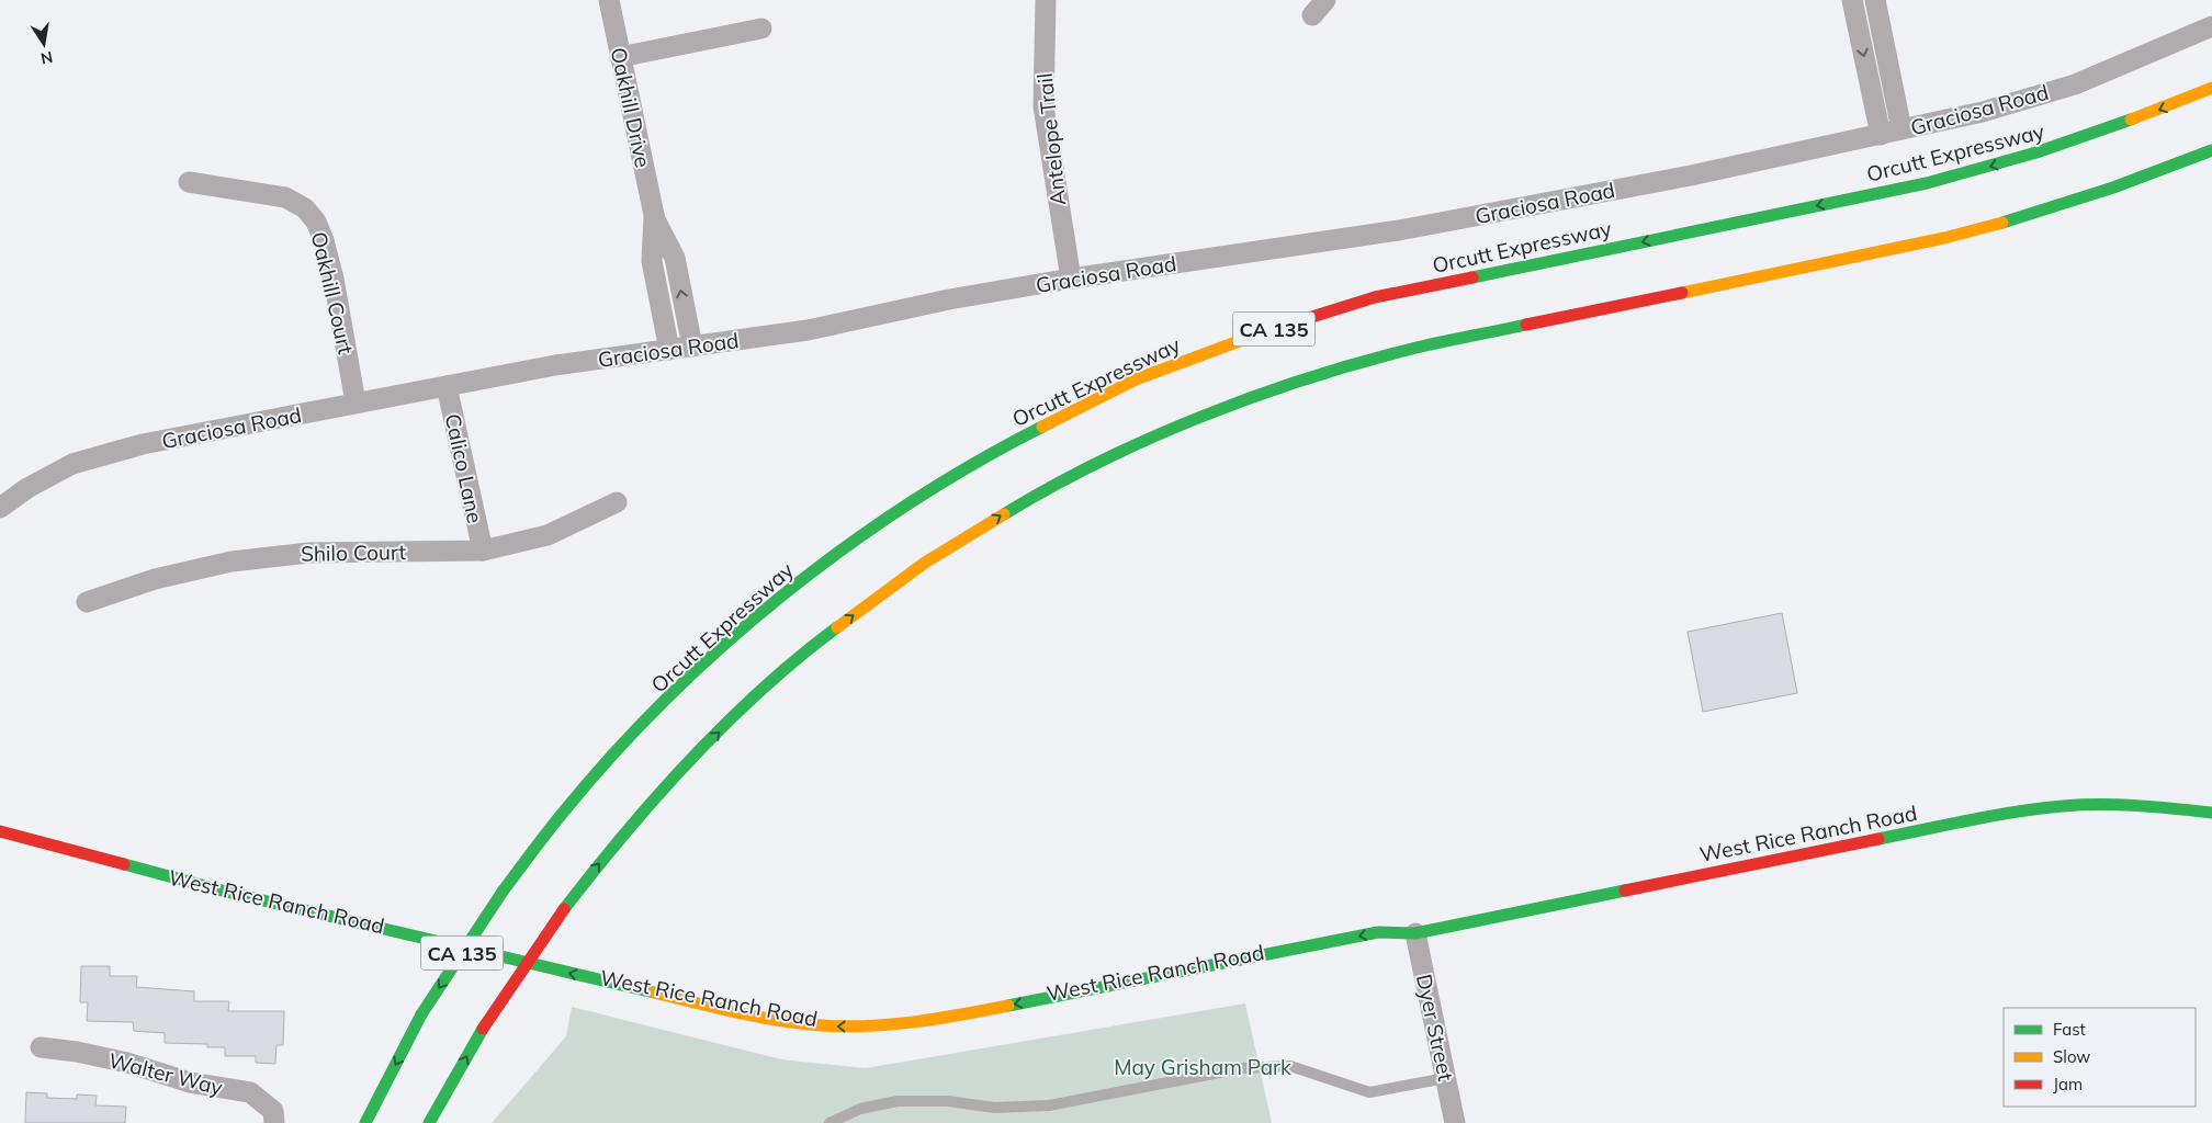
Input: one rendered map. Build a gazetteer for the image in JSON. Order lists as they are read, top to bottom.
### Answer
{
  "streets": {
    "main road": ["Orcutt Expressway", "CA 135", "West Rice Ranch Road"],
    "street": [
      "Oakhill Drive",
      "Graciosa Road",
      "Antelope Trail",
      "Oakhill Court",
      "Calico Lane",
      "Shilo Court",
      "Dyer Street",
      "Walter Way"
    ]
  },
  "crossings": [
    ["Oakhill Drive", "Graciosa Road"],
    ["Graciosa Road", "Antelope Trail"],
    ["Graciosa Road", "Oakhill Court"],
    ["Graciosa Road", "Calico Lane"],
    ["Calico Lane", "Shilo Court"],
    ["West Rice Ranch Road", "Dyer Street"]
  ],
  "one_way": ["West Rice Ranch Road"],
  "parks": ["May Grisham Park"],
  "legend": ["Fast", "Slow", "Jam"],
  "north": "bottom"
}
